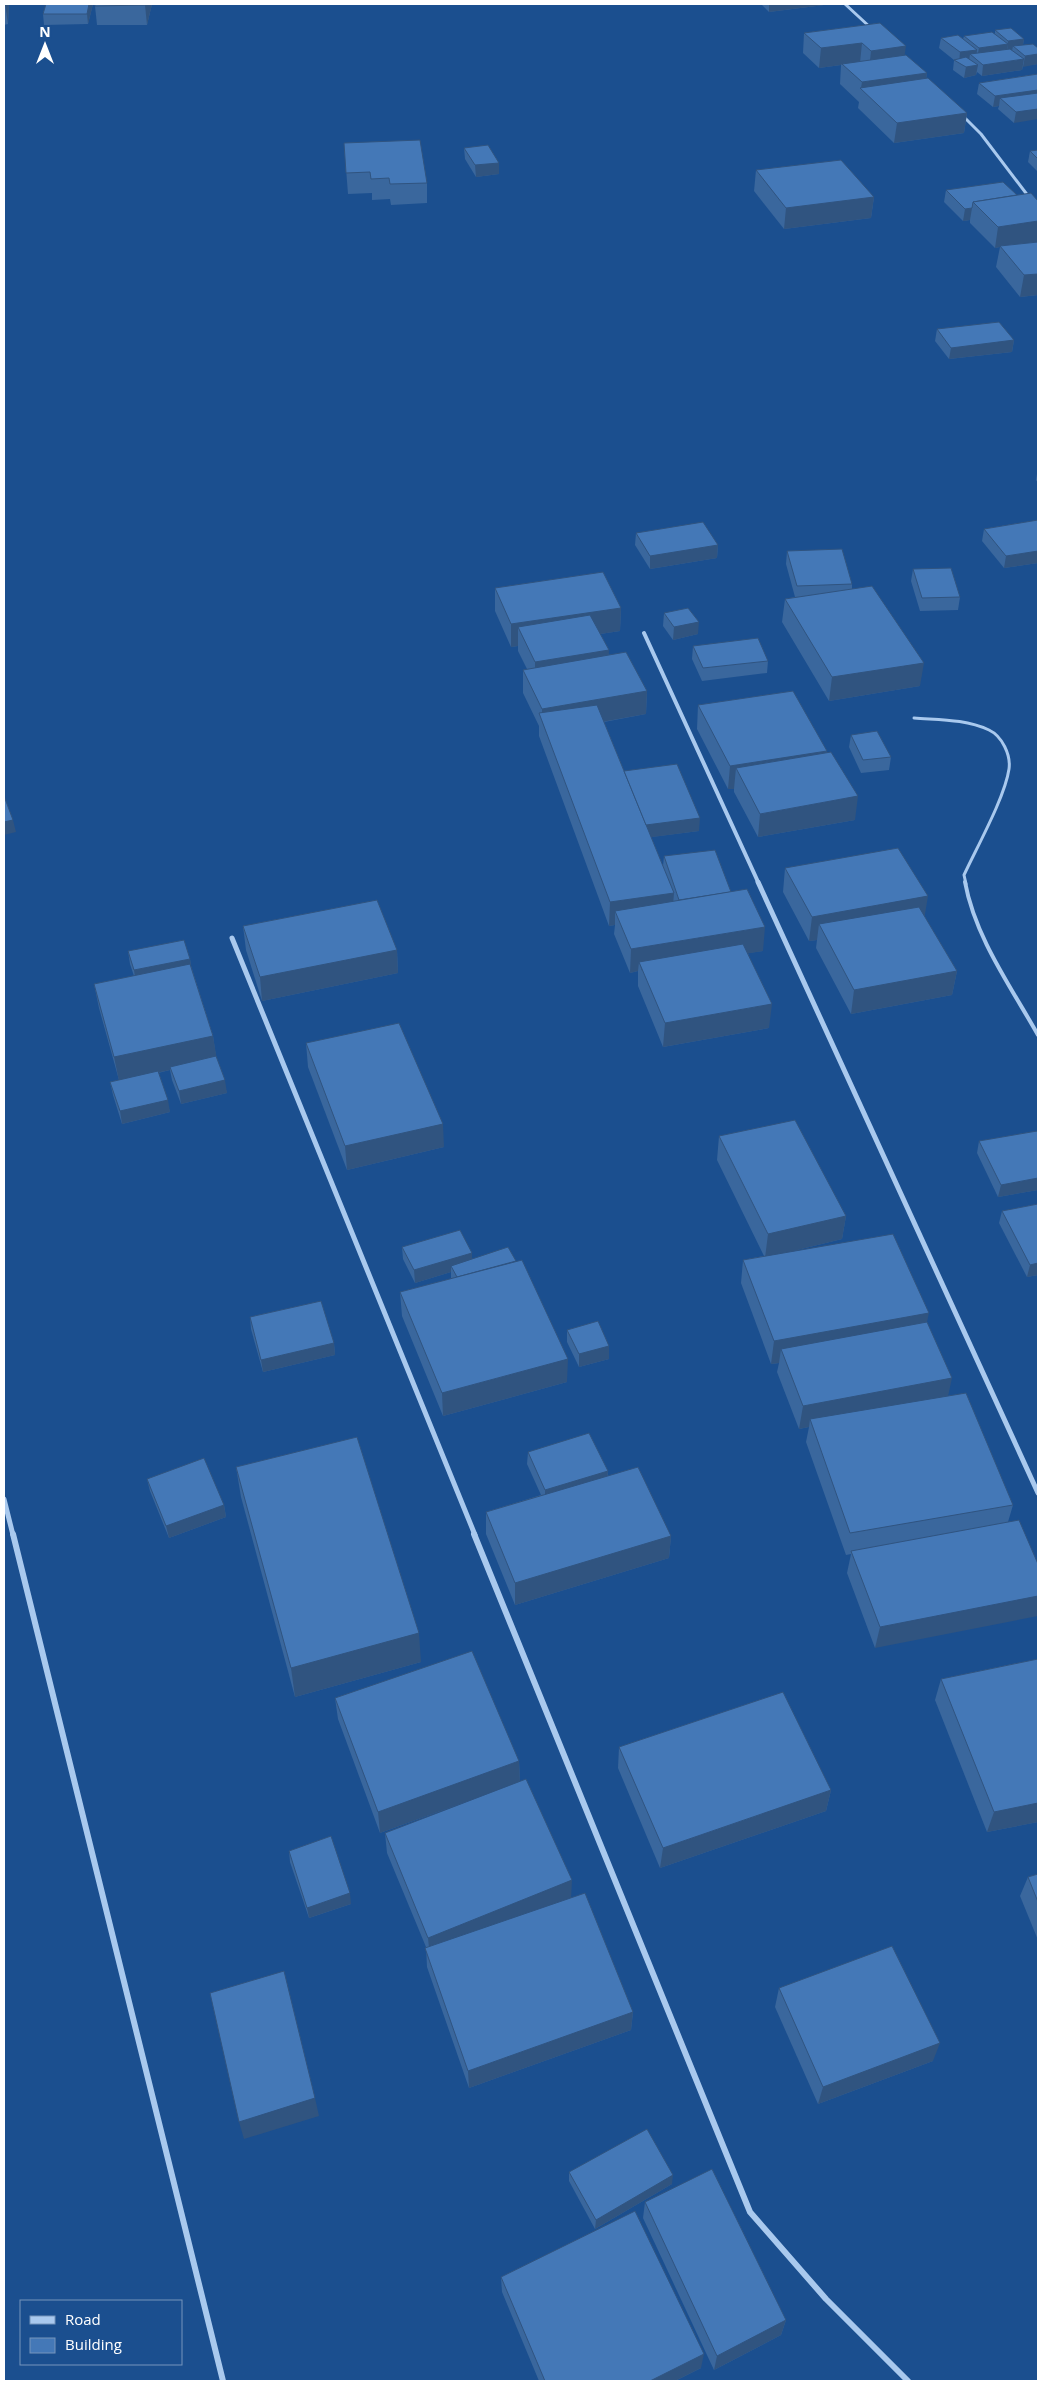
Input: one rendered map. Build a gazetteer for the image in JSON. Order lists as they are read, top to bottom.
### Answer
{
  "legend": ["Road", "Building"],
  "north": "top"
}
